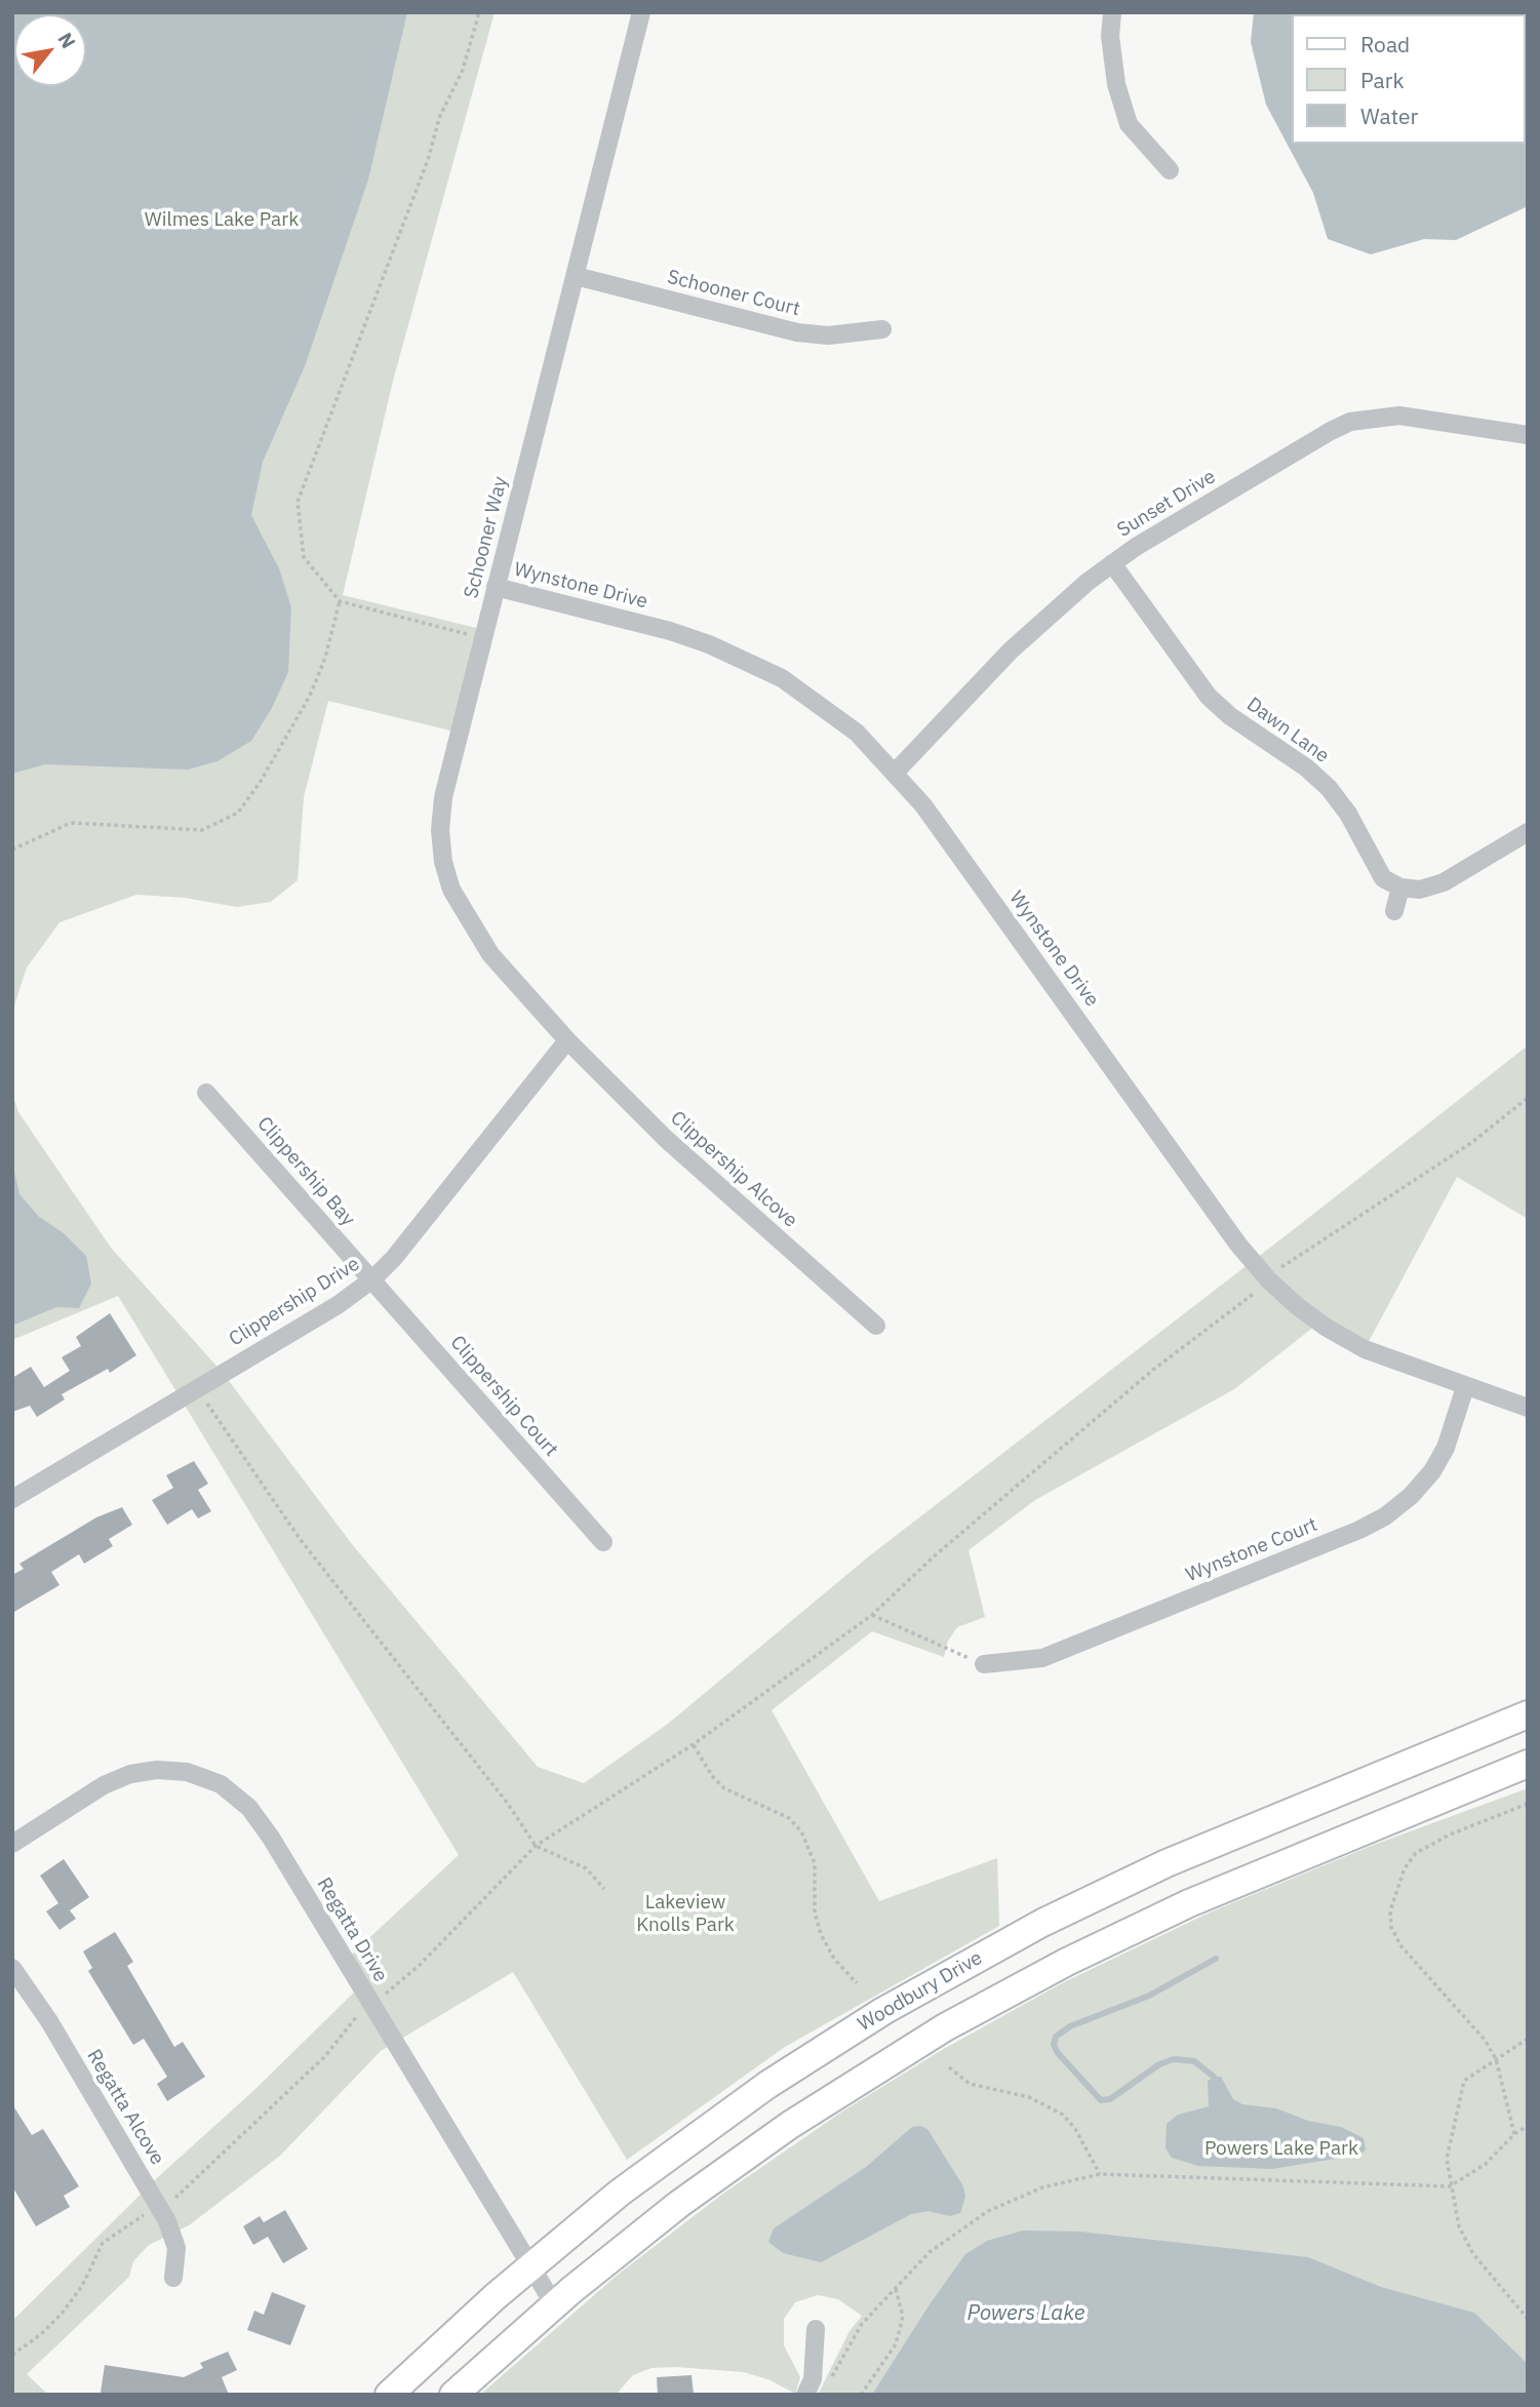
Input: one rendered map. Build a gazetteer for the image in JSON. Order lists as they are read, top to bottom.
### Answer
{
  "streets": {
    "main road": ["Woodbury Drive"],
    "street": [
      "Schooner Court",
      "Sunset Drive",
      "Schooner Way",
      "Wynstone Drive",
      "Dawn Lane",
      "Clippership Alcove",
      "Clippership Bay",
      "Clippership Drive",
      "Clippership Court",
      "Wynstone Court",
      "Regatta Drive",
      "Regatta Alcove"
    ]
  },
  "crossings": [
    ["Schooner Court", "Schooner Way"],
    ["Sunset Drive", "Wynstone Drive"],
    ["Sunset Drive", "Dawn Lane"],
    ["Schooner Way", "Wynstone Drive"],
    ["Schooner Way", "Clippership Alcove"],
    ["Schooner Way", "Clippership Drive"],
    ["Wynstone Drive", "Wynstone Court"],
    ["Clippership Alcove", "Clippership Drive"],
    ["Clippership Bay", "Clippership Drive"],
    ["Clippership Bay", "Clippership Court"],
    ["Clippership Drive", "Clippership Court"],
    ["Regatta Drive", "Woodbury Drive"]
  ],
  "water": ["Powers Lake"],
  "parks": ["Wilmes Lake Park", "Lakeview Knolls Park", "Powers Lake Park"],
  "legend": ["Road", "Park", "Water"],
  "north": "top right"
}
